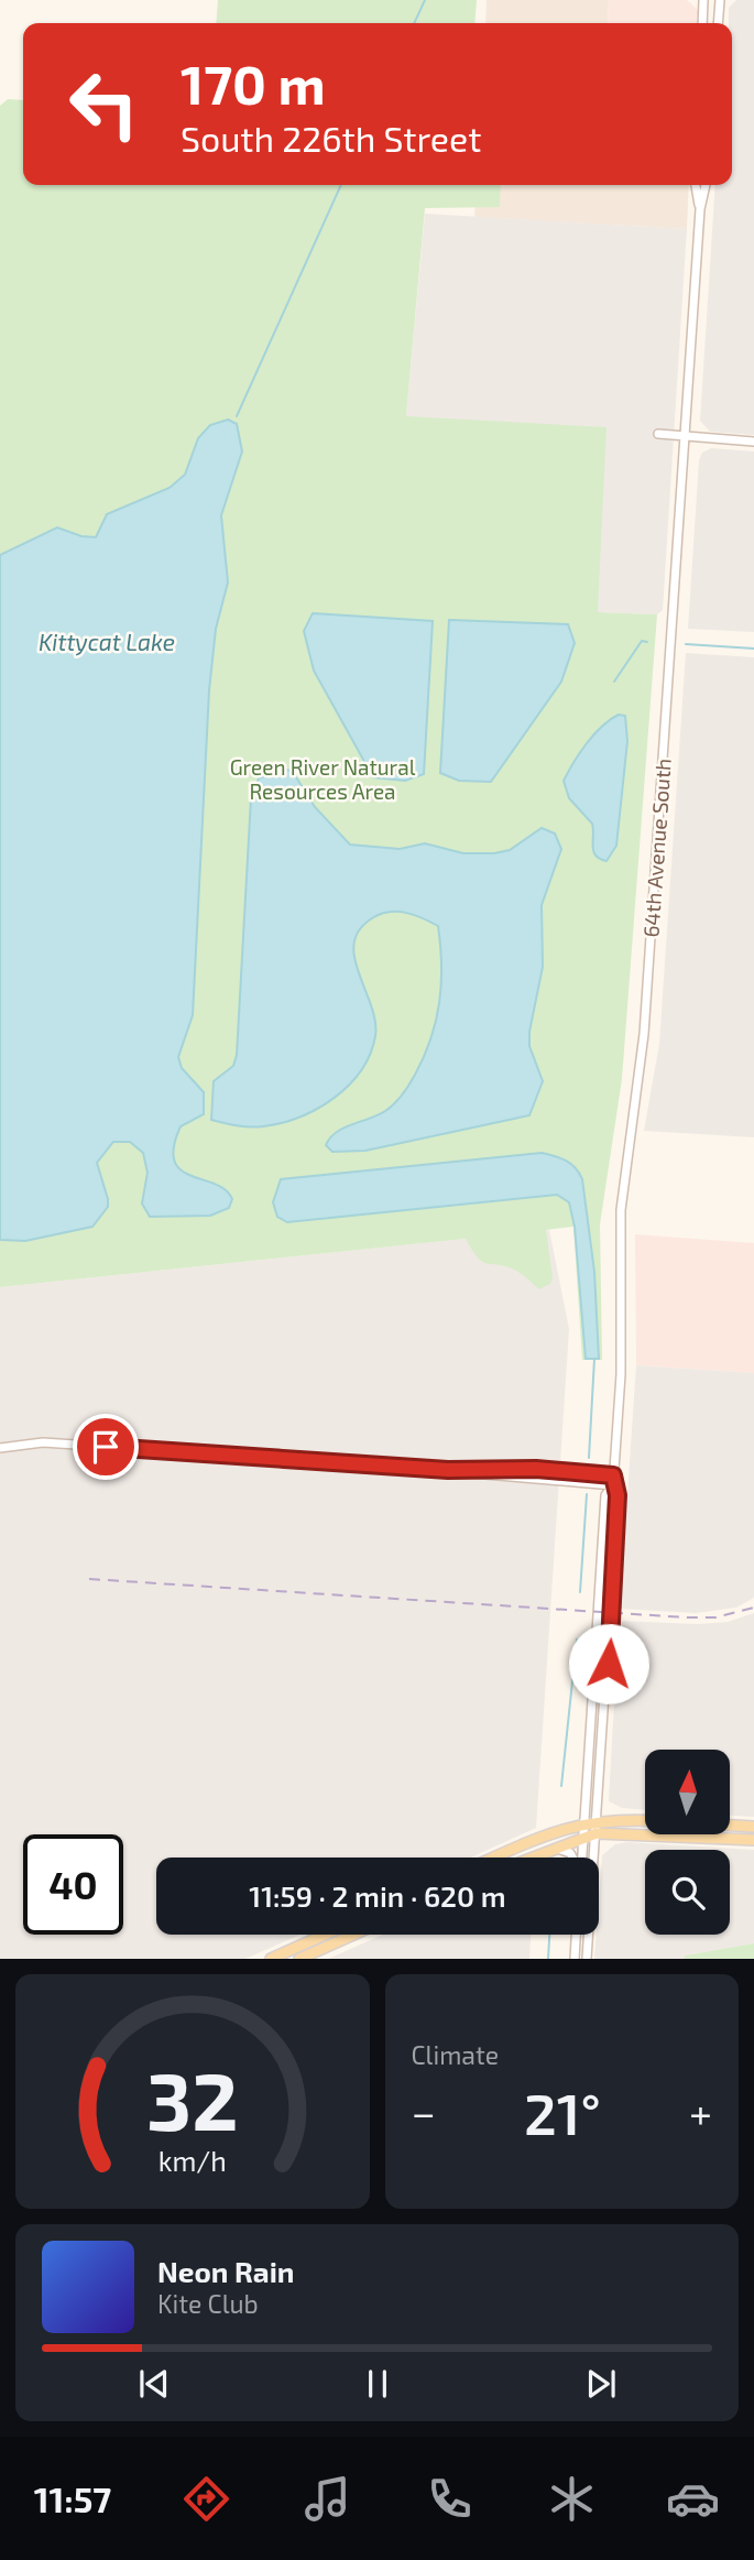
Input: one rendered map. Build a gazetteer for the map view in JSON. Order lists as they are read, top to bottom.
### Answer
{
  "streets": {
    "street": ["64th Avenue South"]
  },
  "water": ["Kittycat Lake"],
  "parks": ["Green River Natural Resources Area"],
  "north": "top",
  "page": {
    "turn": ["170 m", "South 226th Street"],
    "limit": "40",
    "trip": "11:59 · 2 min · 620 m",
    "tile": "Climate",
    "heat": ["−", "21°", "+"],
    "song": ["Neon Rain", "Kite Club"],
    "tabs": "11:57",
    "gauge": ["32", "km/h"]
  }
}
